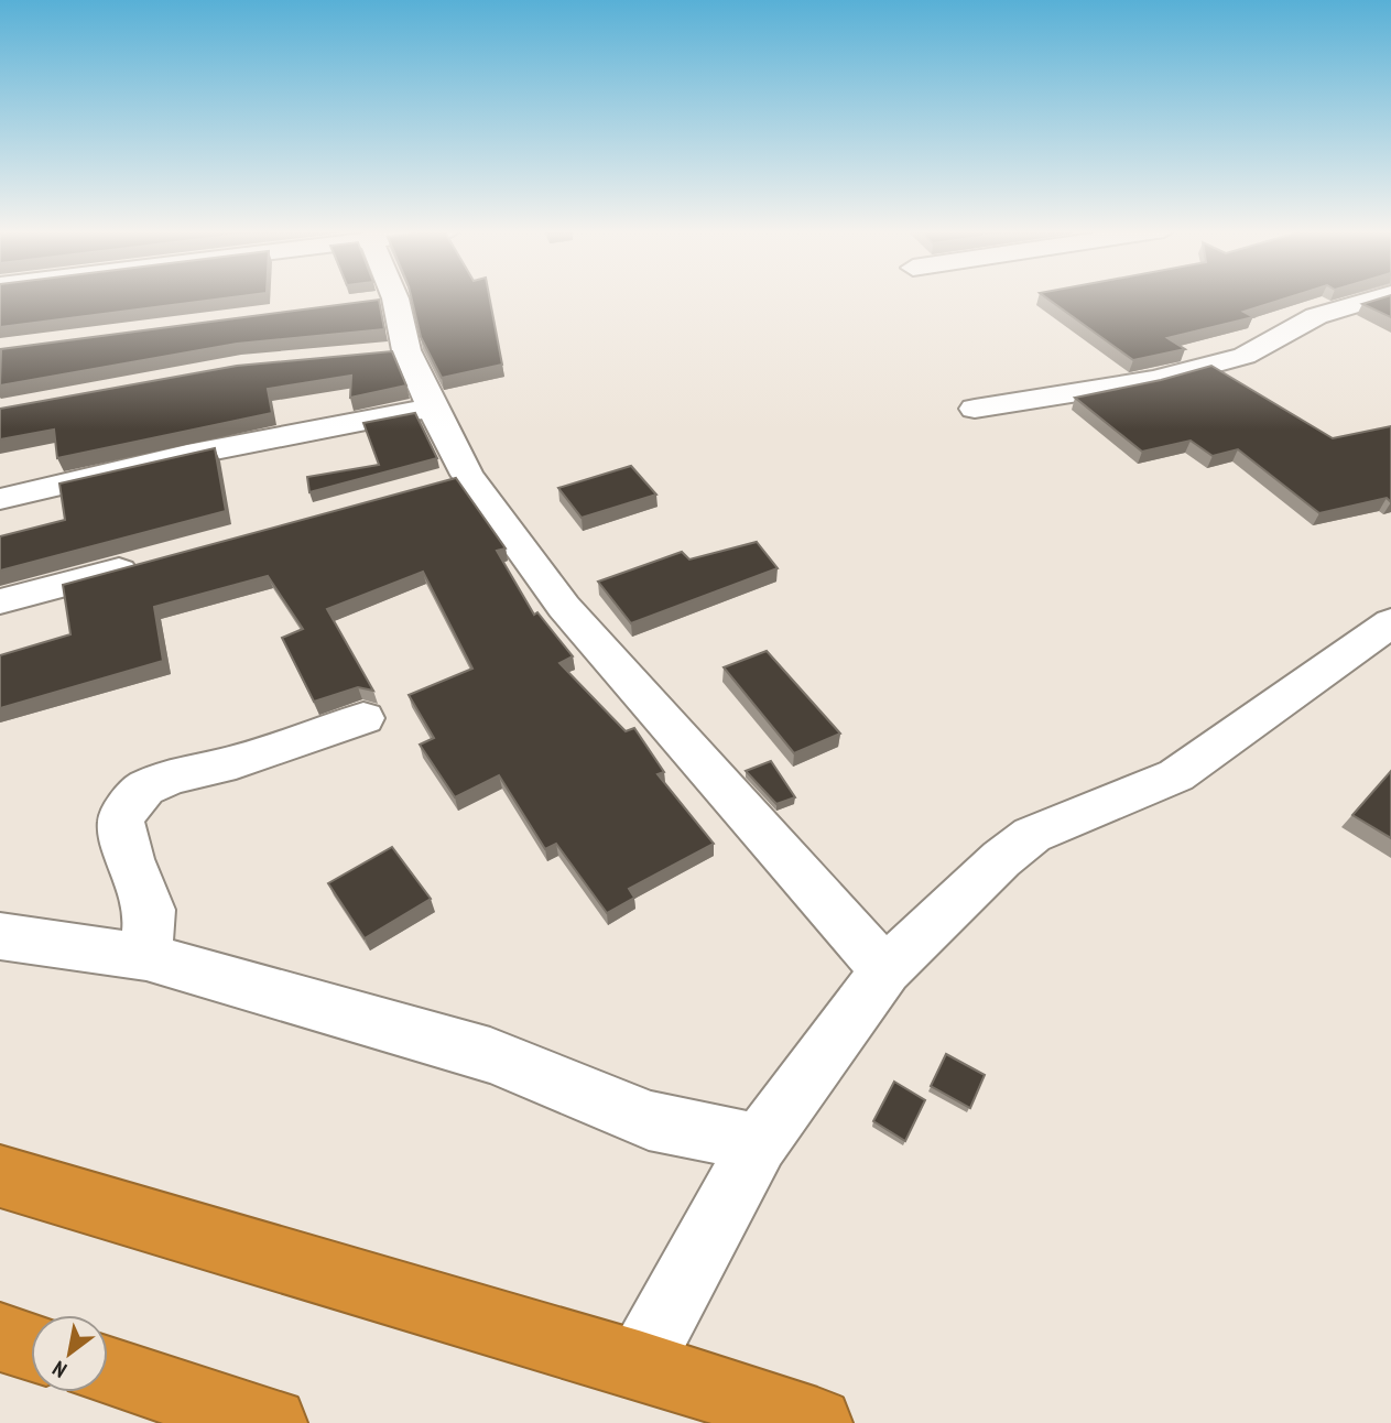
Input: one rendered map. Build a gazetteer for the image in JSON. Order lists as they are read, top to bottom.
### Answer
{
  "north": "bottom left"
}
